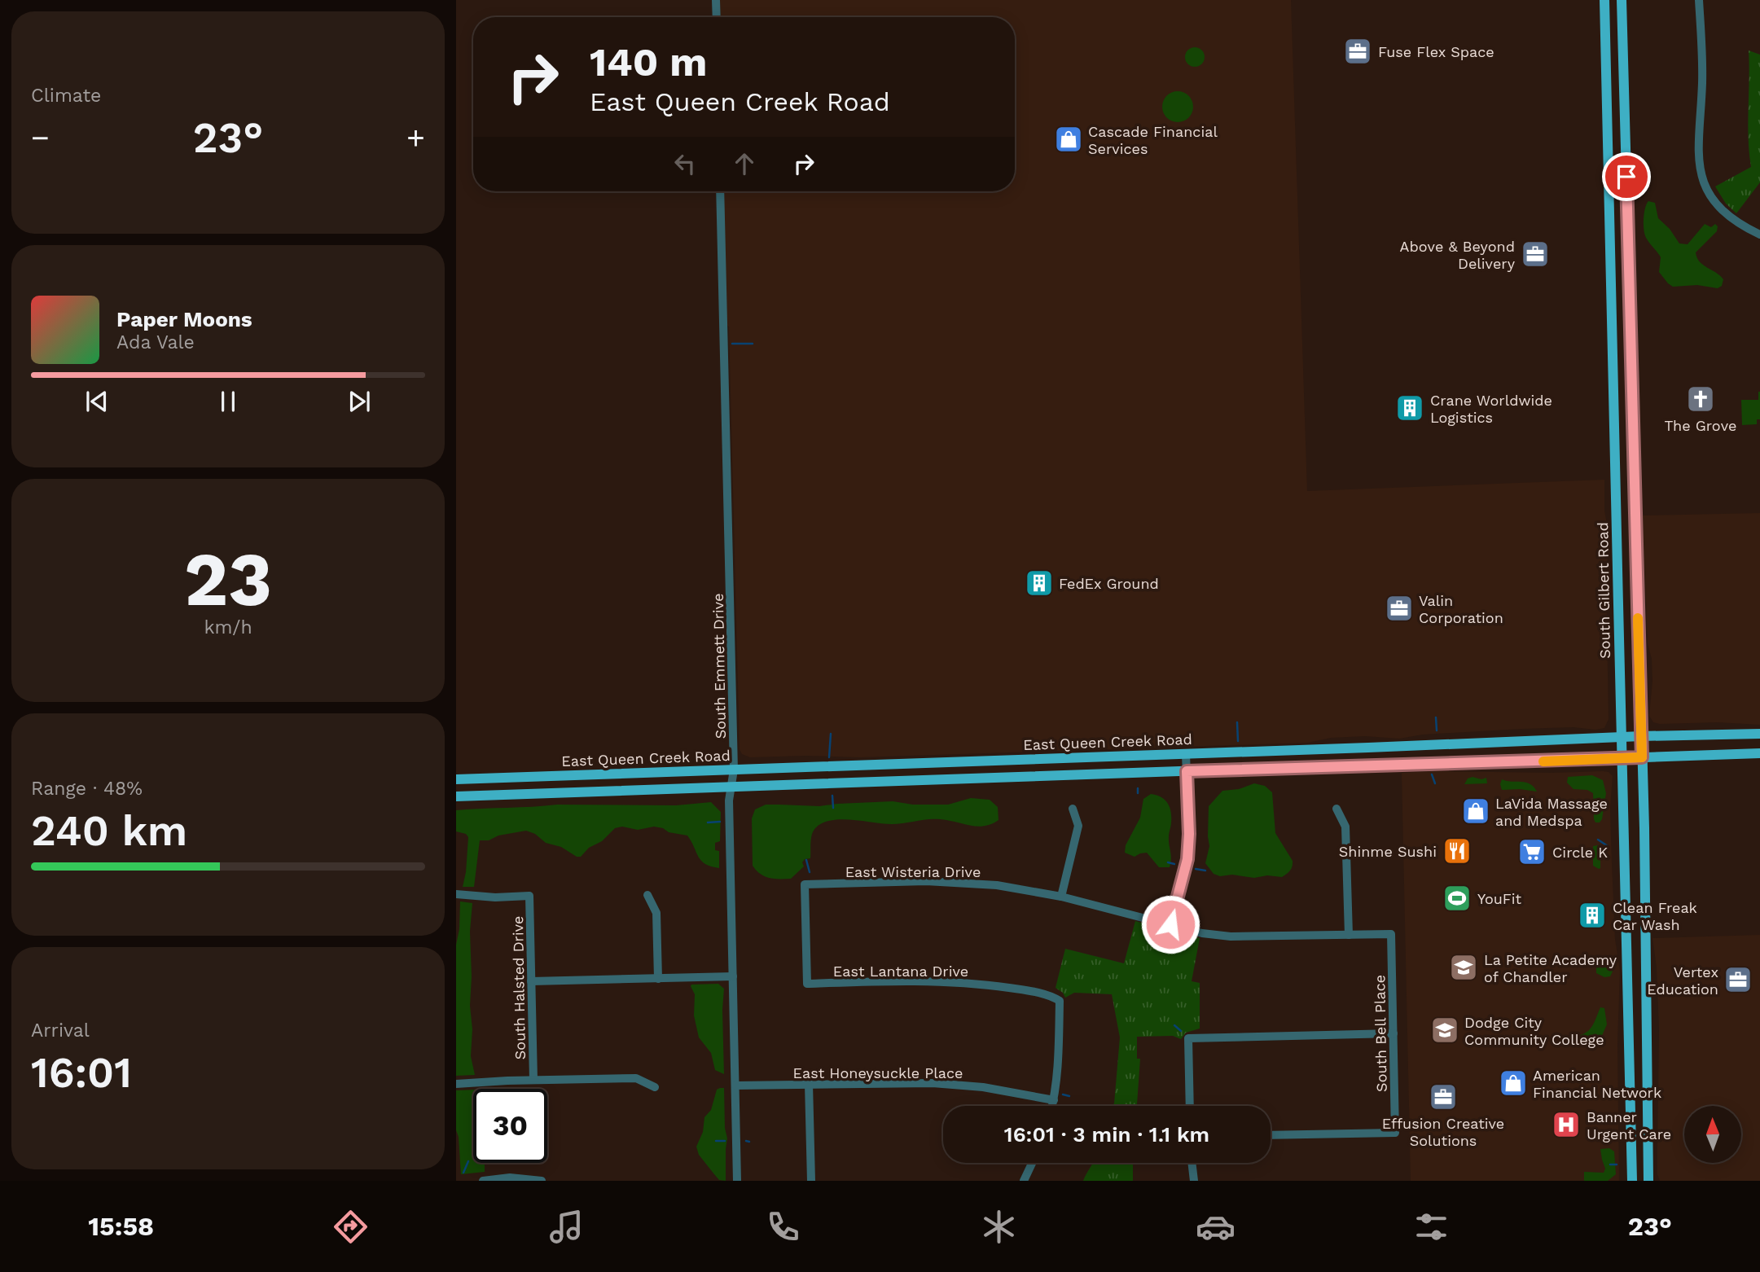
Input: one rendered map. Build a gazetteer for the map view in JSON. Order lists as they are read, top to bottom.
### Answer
{
  "streets": {
    "main road": ["South Gilbert Road", "East Queen Creek Road"],
    "street": [
      "South Emmett Drive",
      "East Wisteria Drive",
      "East Lantana Drive",
      "South Halsted Drive",
      "South Bell Place",
      "East Honeysuckle Place"
    ]
  },
  "crossings": [
    ["South Gilbert Road", "East Queen Creek Road"],
    ["South Emmett Drive", "East Queen Creek Road"],
    ["South Emmett Drive", "East Honeysuckle Place"],
    ["East Wisteria Drive", "East Lantana Drive"],
    ["East Wisteria Drive", "South Bell Place"],
    ["East Lantana Drive", "East Honeysuckle Place"]
  ],
  "places": {
    "office": [
      "Fuse Flex Space",
      "Above & Beyond Delivery",
      "Valin Corporation",
      "Vertex Education",
      "Effusion Creative Solutions"
    ],
    "shop": ["Cascade Financial Services", "LaVida Massage and Medspa", "American Financial Network"],
    "church": ["The Grove"],
    "building": ["Crane Worldwide Logistics", "FedEx Ground", "Clean Freak Car Wash"],
    "restaurant": ["Shinme Sushi"],
    "supermarket": ["Circle K"],
    "sports": ["YouFit"],
    "school or university": ["La Petite Academy of Chandler", "Dodge City Community College"],
    "hospital": ["Banner Urgent Care"]
  },
  "north": "top",
  "page": {
    "tile": [
      "Climate",
      ["23", "km/h"],
      ["Range · 48%", "240 km"],
      ["Arrival", "16:01"]
    ],
    "turn": ["140 m", "East Queen Creek Road"],
    "heat": ["−", "23°", "+"],
    "song": ["Paper Moons", "Ada Vale"],
    "limit": "30",
    "trip": "16:01 · 3 min · 1.1 km",
    "tabs": ["15:58", "23°"]
  }
}
